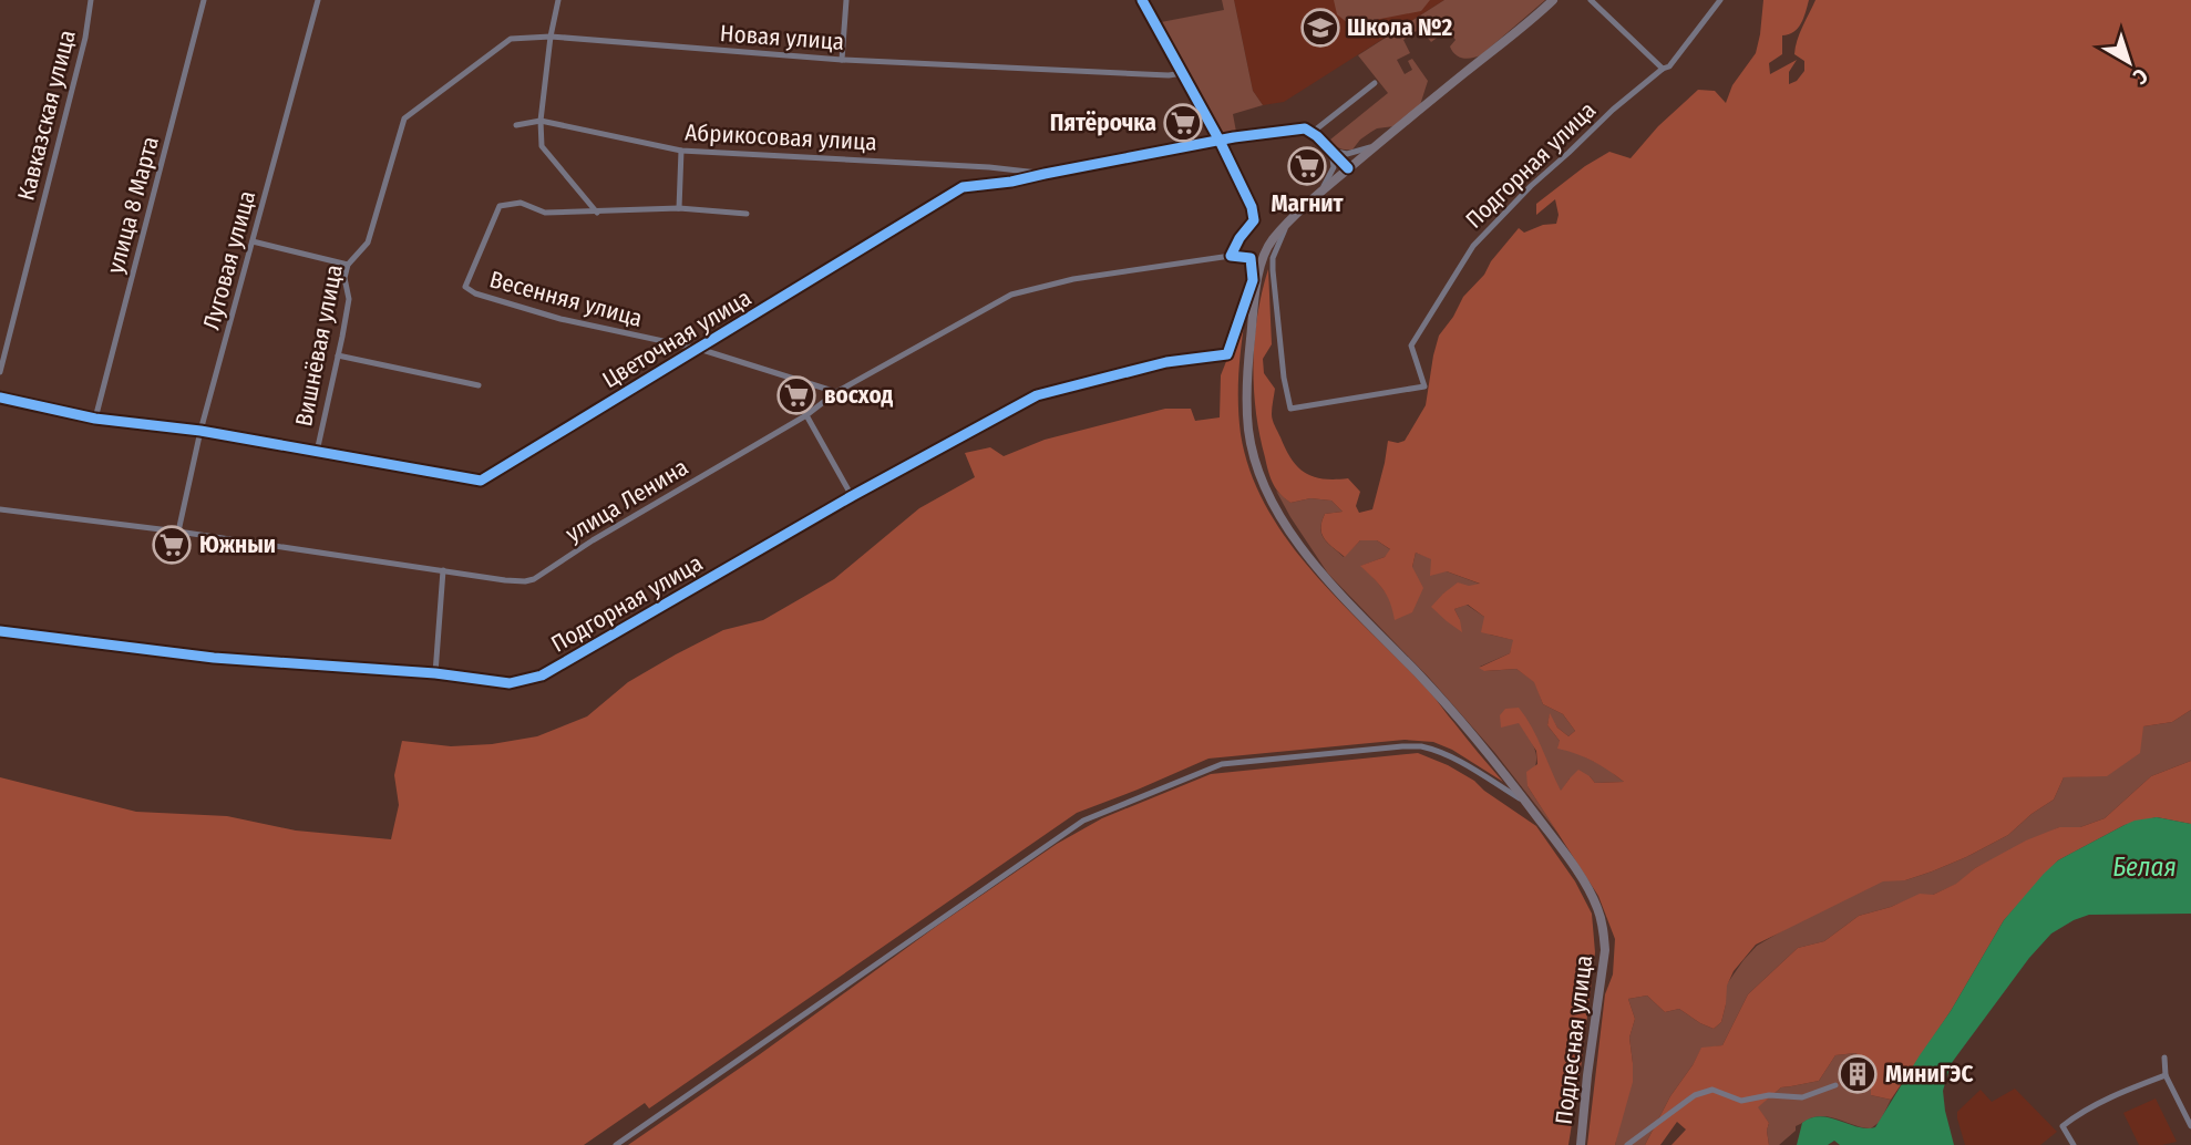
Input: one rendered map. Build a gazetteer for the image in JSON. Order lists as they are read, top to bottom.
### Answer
{
  "streets": {
    "main road": ["Подлесная улица"],
    "street": [
      "Новая улица",
      "Кавказская улица",
      "Абрикосовая улица",
      "Подгорная улица",
      "улица 8 Марта",
      "Луговая улица",
      "Весенняя улица",
      "Цветочная улица",
      "Вишнёвая улица",
      "улица Ленина"
    ]
  },
  "crossings": [
    ["Новая улица", "Вишнёвая улица"],
    ["Абрикосовая улица", "Цветочная улица"],
    ["Подгорная улица", "улица Ленина"],
    ["Подгорная улица", "Подлесная улица"],
    ["улица 8 Марта", "Цветочная улица"],
    ["Луговая улица", "Цветочная улица"],
    ["Луговая улица", "улица Ленина"],
    ["Весенняя улица", "Цветочная улица"],
    ["Весенняя улица", "улица Ленина"],
    ["Цветочная улица", "Вишнёвая улица"]
  ],
  "water": ["Белая"],
  "places": {
    "school or university": ["Школа №2"],
    "supermarket": [
      "Пятёрочка",
      "Магнит",
      "восход",
      "Южныи"
    ],
    "building": ["МиниГЭС"]
  },
  "north": "bottom right"
}
